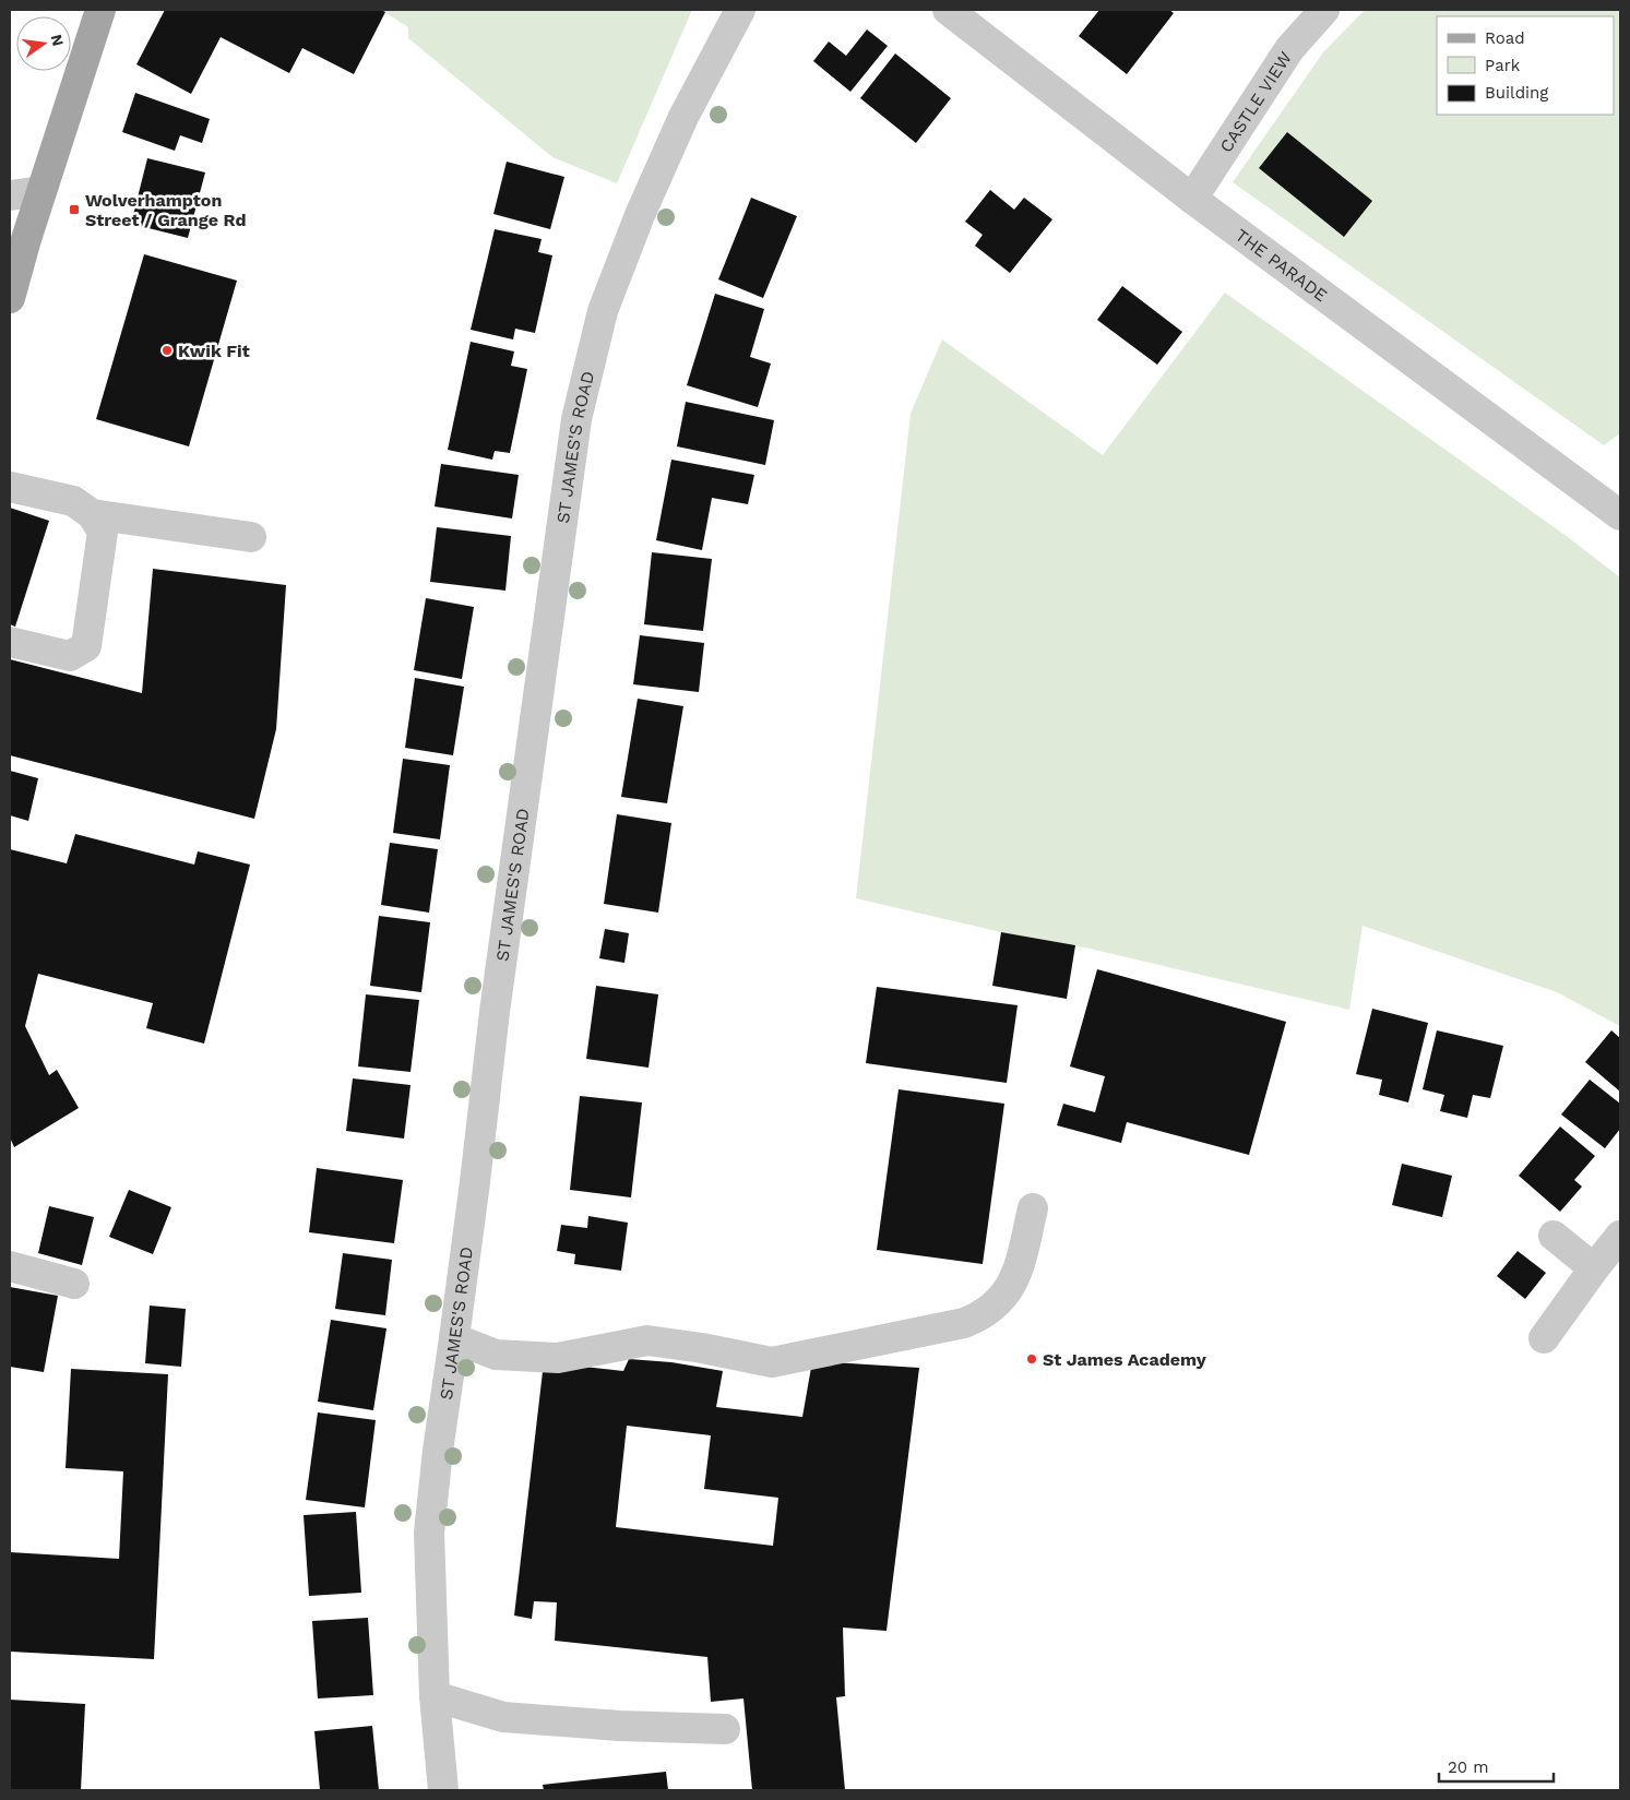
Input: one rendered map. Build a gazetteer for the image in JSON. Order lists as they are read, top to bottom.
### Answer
{
  "streets": {
    "street": ["CASTLE VIEW", "THE PARADE", "ST JAMES'S ROAD"]
  },
  "crossings": [
    ["CASTLE VIEW", "THE PARADE"]
  ],
  "places": {
    "transit": ["Wolverhampton Street / Grange Rd"],
    "other": ["Kwik Fit", "St James Academy"]
  },
  "legend": ["Road", "Park", "Building"],
  "scale_bar": "20 m",
  "north": "right"
}
